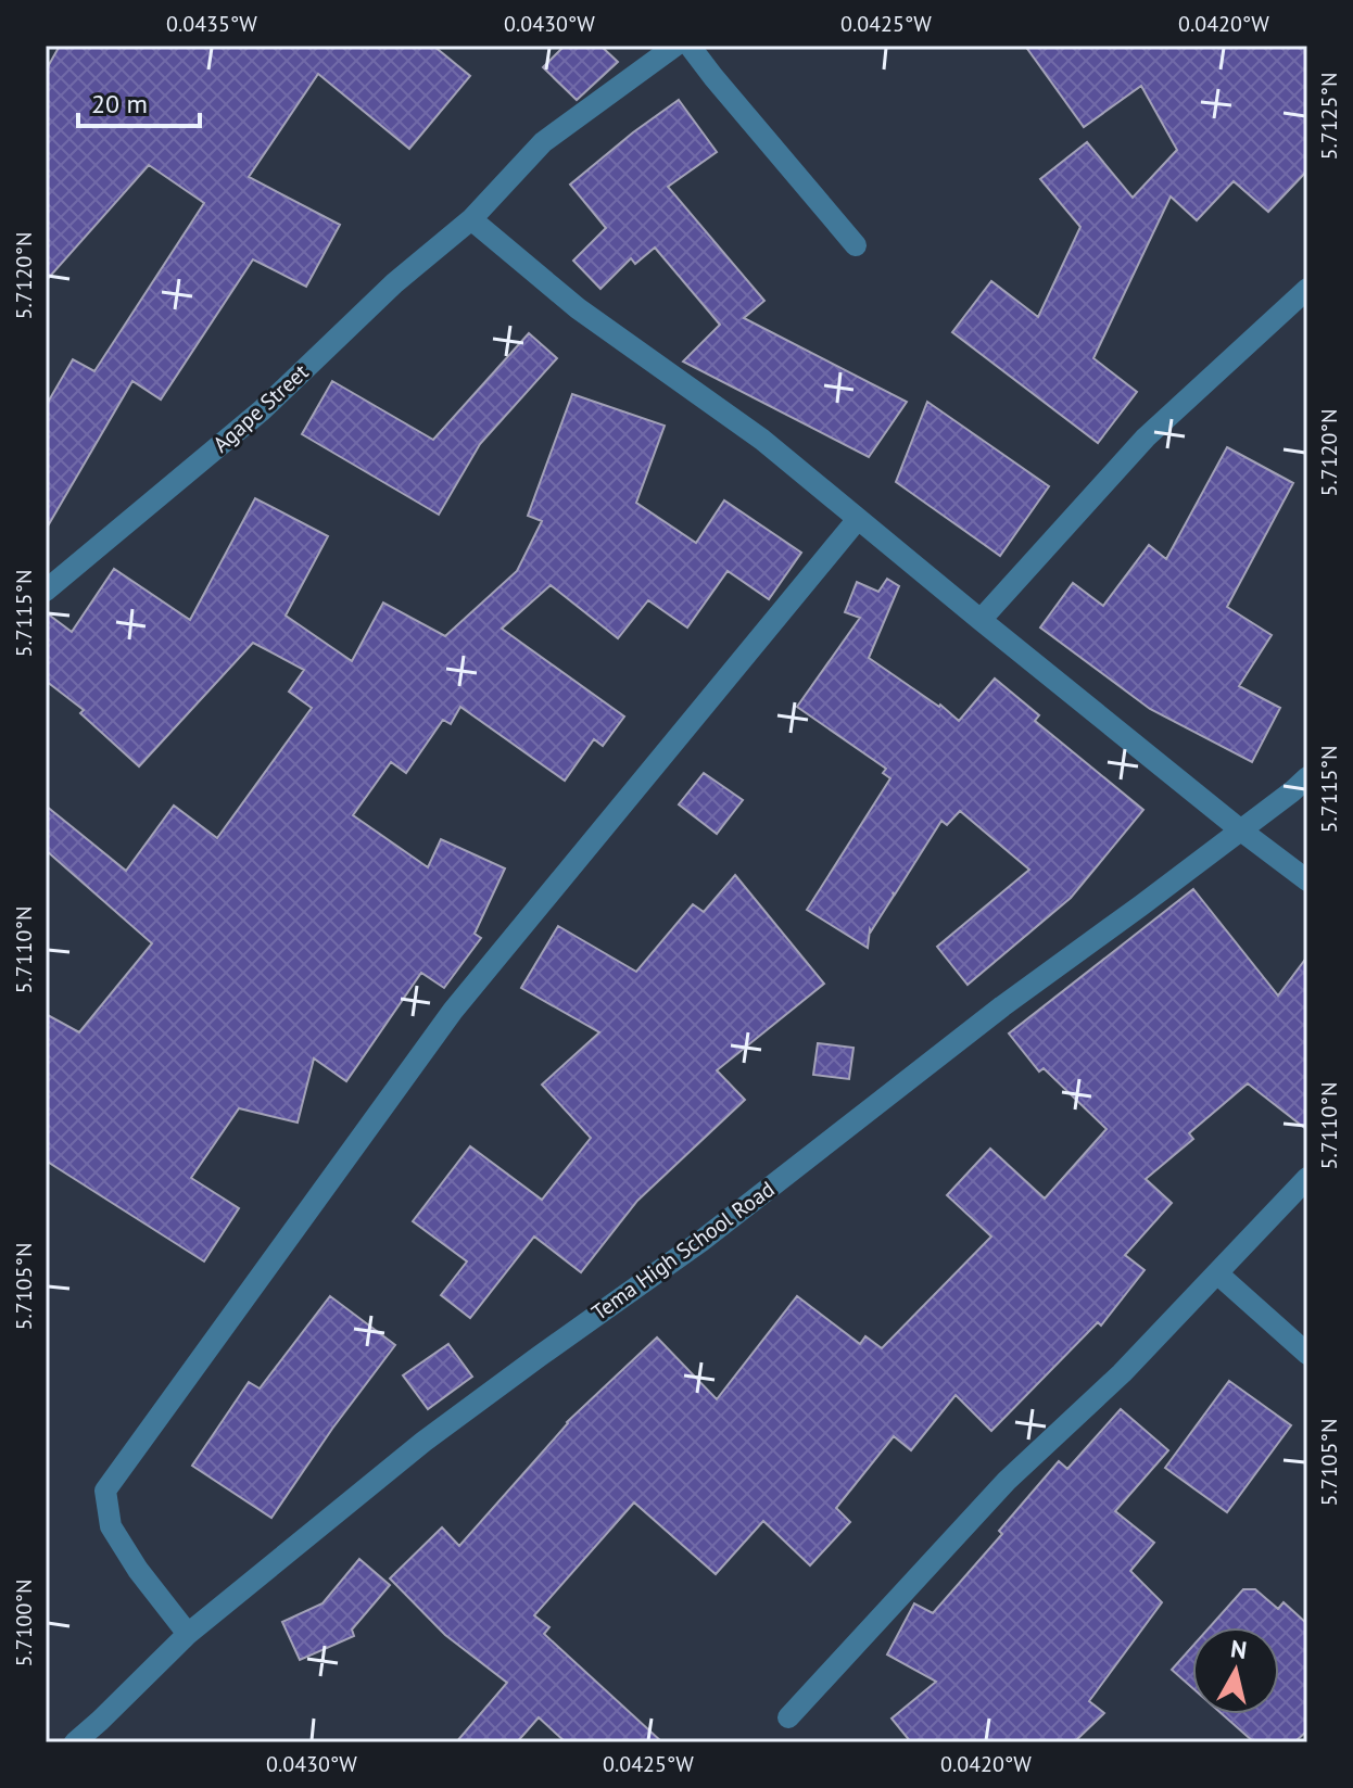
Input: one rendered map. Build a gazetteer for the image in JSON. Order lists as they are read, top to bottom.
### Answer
{
  "streets": {
    "street": ["Agape Street", "Tema High School Road"]
  },
  "scale_bar": "20 m",
  "north": "top",
  "coordinates": [
    "0.0435°W",
    "0.0430°W",
    "0.0425°W",
    "0.0420°W",
    "5.7125°N",
    "5.7120°N",
    "5.7115°N",
    "5.7110°N",
    "5.7105°N",
    "5.7100°N"
  ]
}
